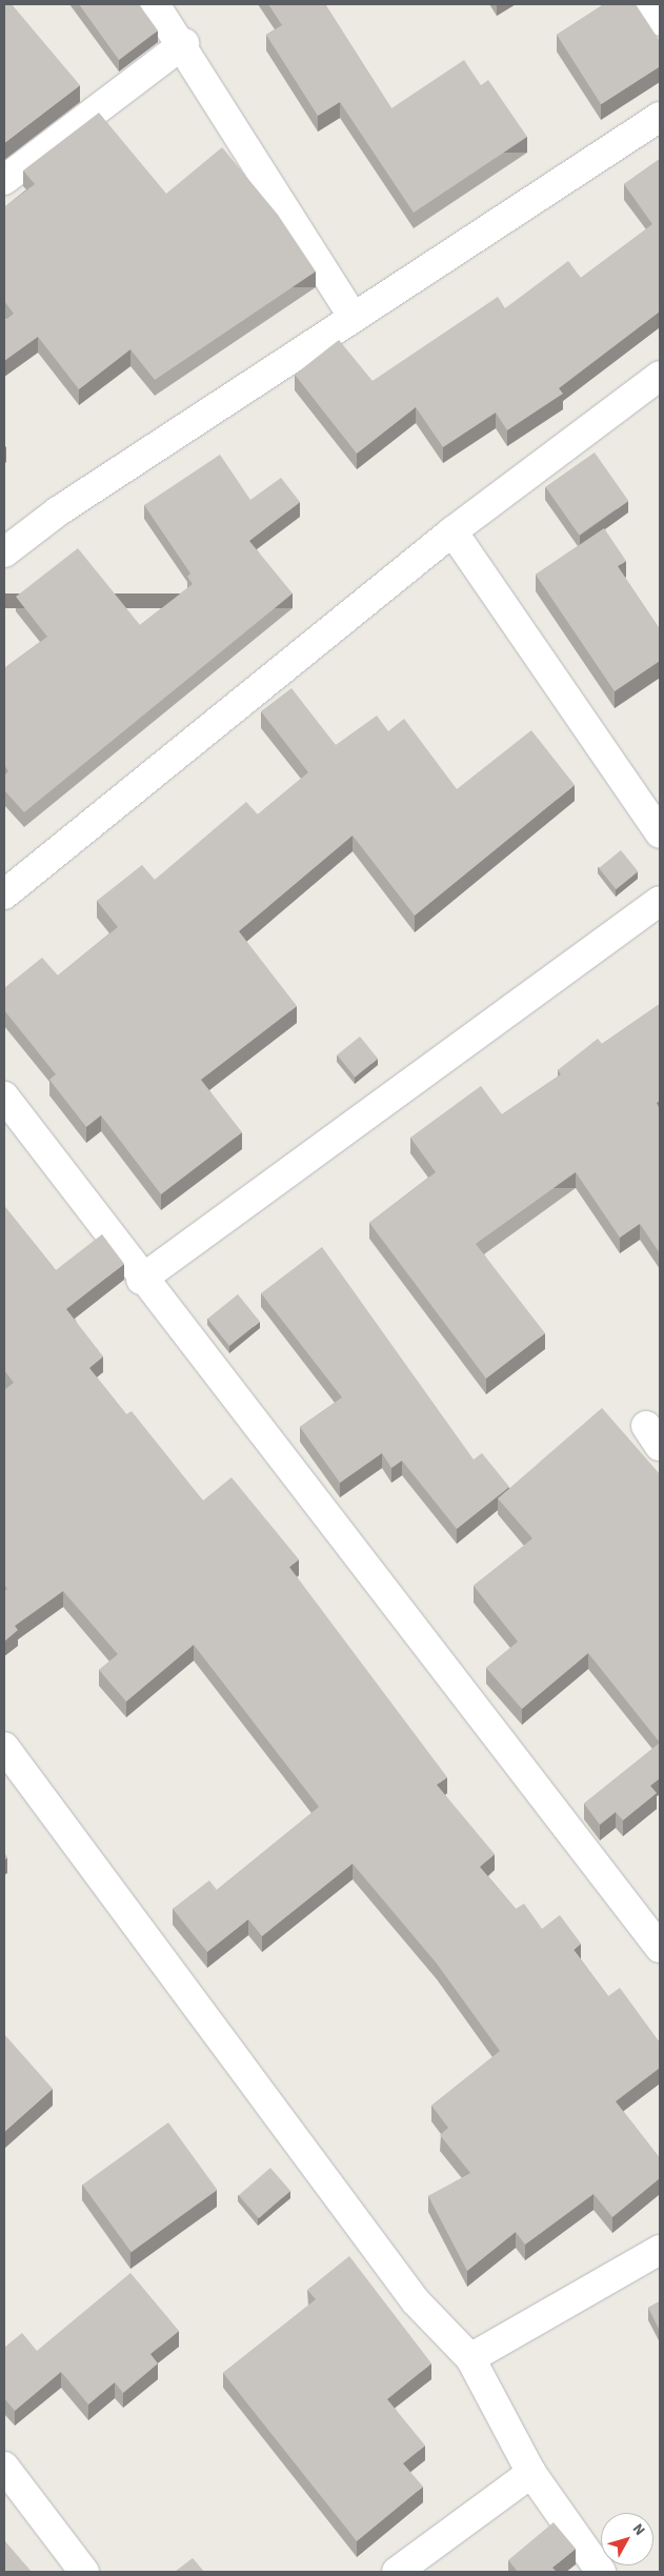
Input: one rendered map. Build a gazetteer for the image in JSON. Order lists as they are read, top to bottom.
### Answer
{
  "north": "top right"
}
